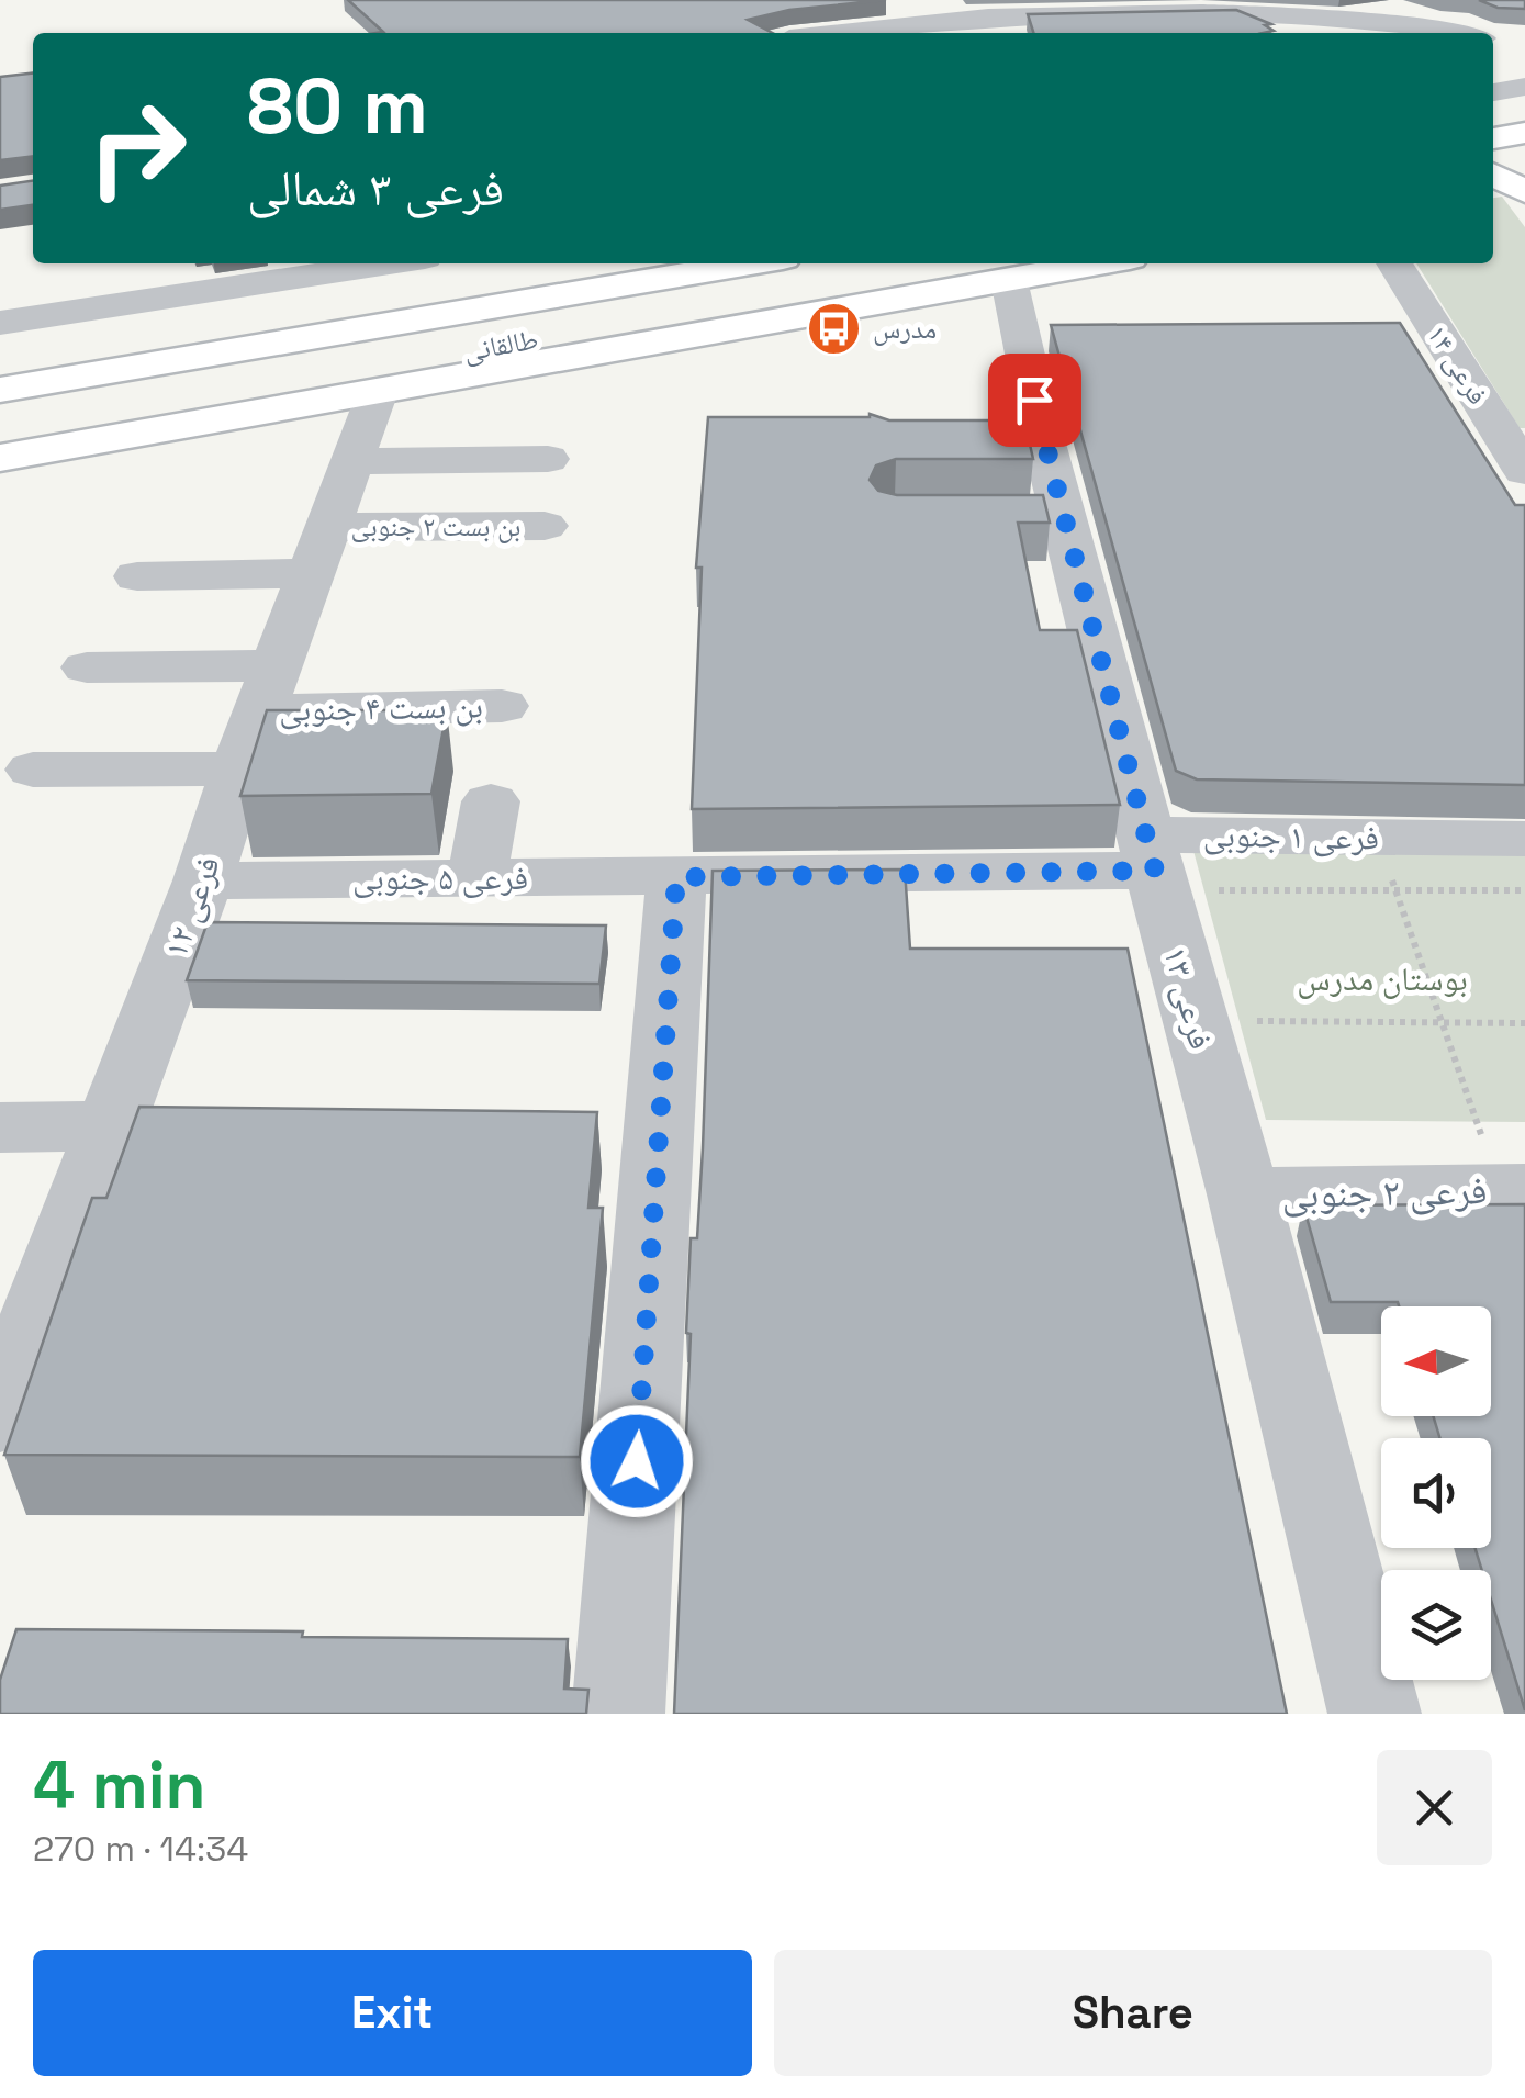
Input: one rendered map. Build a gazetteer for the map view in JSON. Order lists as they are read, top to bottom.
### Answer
{
  "streets": {
    "main road": ["طالقانی"],
    "street": [
      "فرعی ۱۴",
      "بن بست ۲ جنوبی",
      "بن بست ۴ جنوبی",
      "فرعی ۱ جنوبی",
      "فرعی ۵ جنوبی",
      "فرعی ۱۲",
      "فرعی ۱۳",
      "فرعی ۲ جنوبی"
    ]
  },
  "crossings": [
    ["طالقانی", "فرعی ۱۳"],
    ["بن بست ۲ جنوبی", "فرعی ۱۲"],
    ["بن بست ۴ جنوبی", "فرعی ۱۲"],
    ["فرعی ۱ جنوبی", "فرعی ۵ جنوبی"],
    ["فرعی ۱ جنوبی", "فرعی ۱۳"],
    ["فرعی ۵ جنوبی", "فرعی ۱۲"],
    ["فرعی ۱۳", "فرعی ۲ جنوبی"]
  ],
  "parks": ["بوستان مدرس"],
  "places": {
    "bus stop": ["مدرس"]
  },
  "north": "left",
  "page": {
    "turn": ["80 m", "فرعی ۳ شمالی"],
    "heading": ["4 min", "270 m · 14:34"],
    "buttons": ["Exit", "Share"]
  }
}
